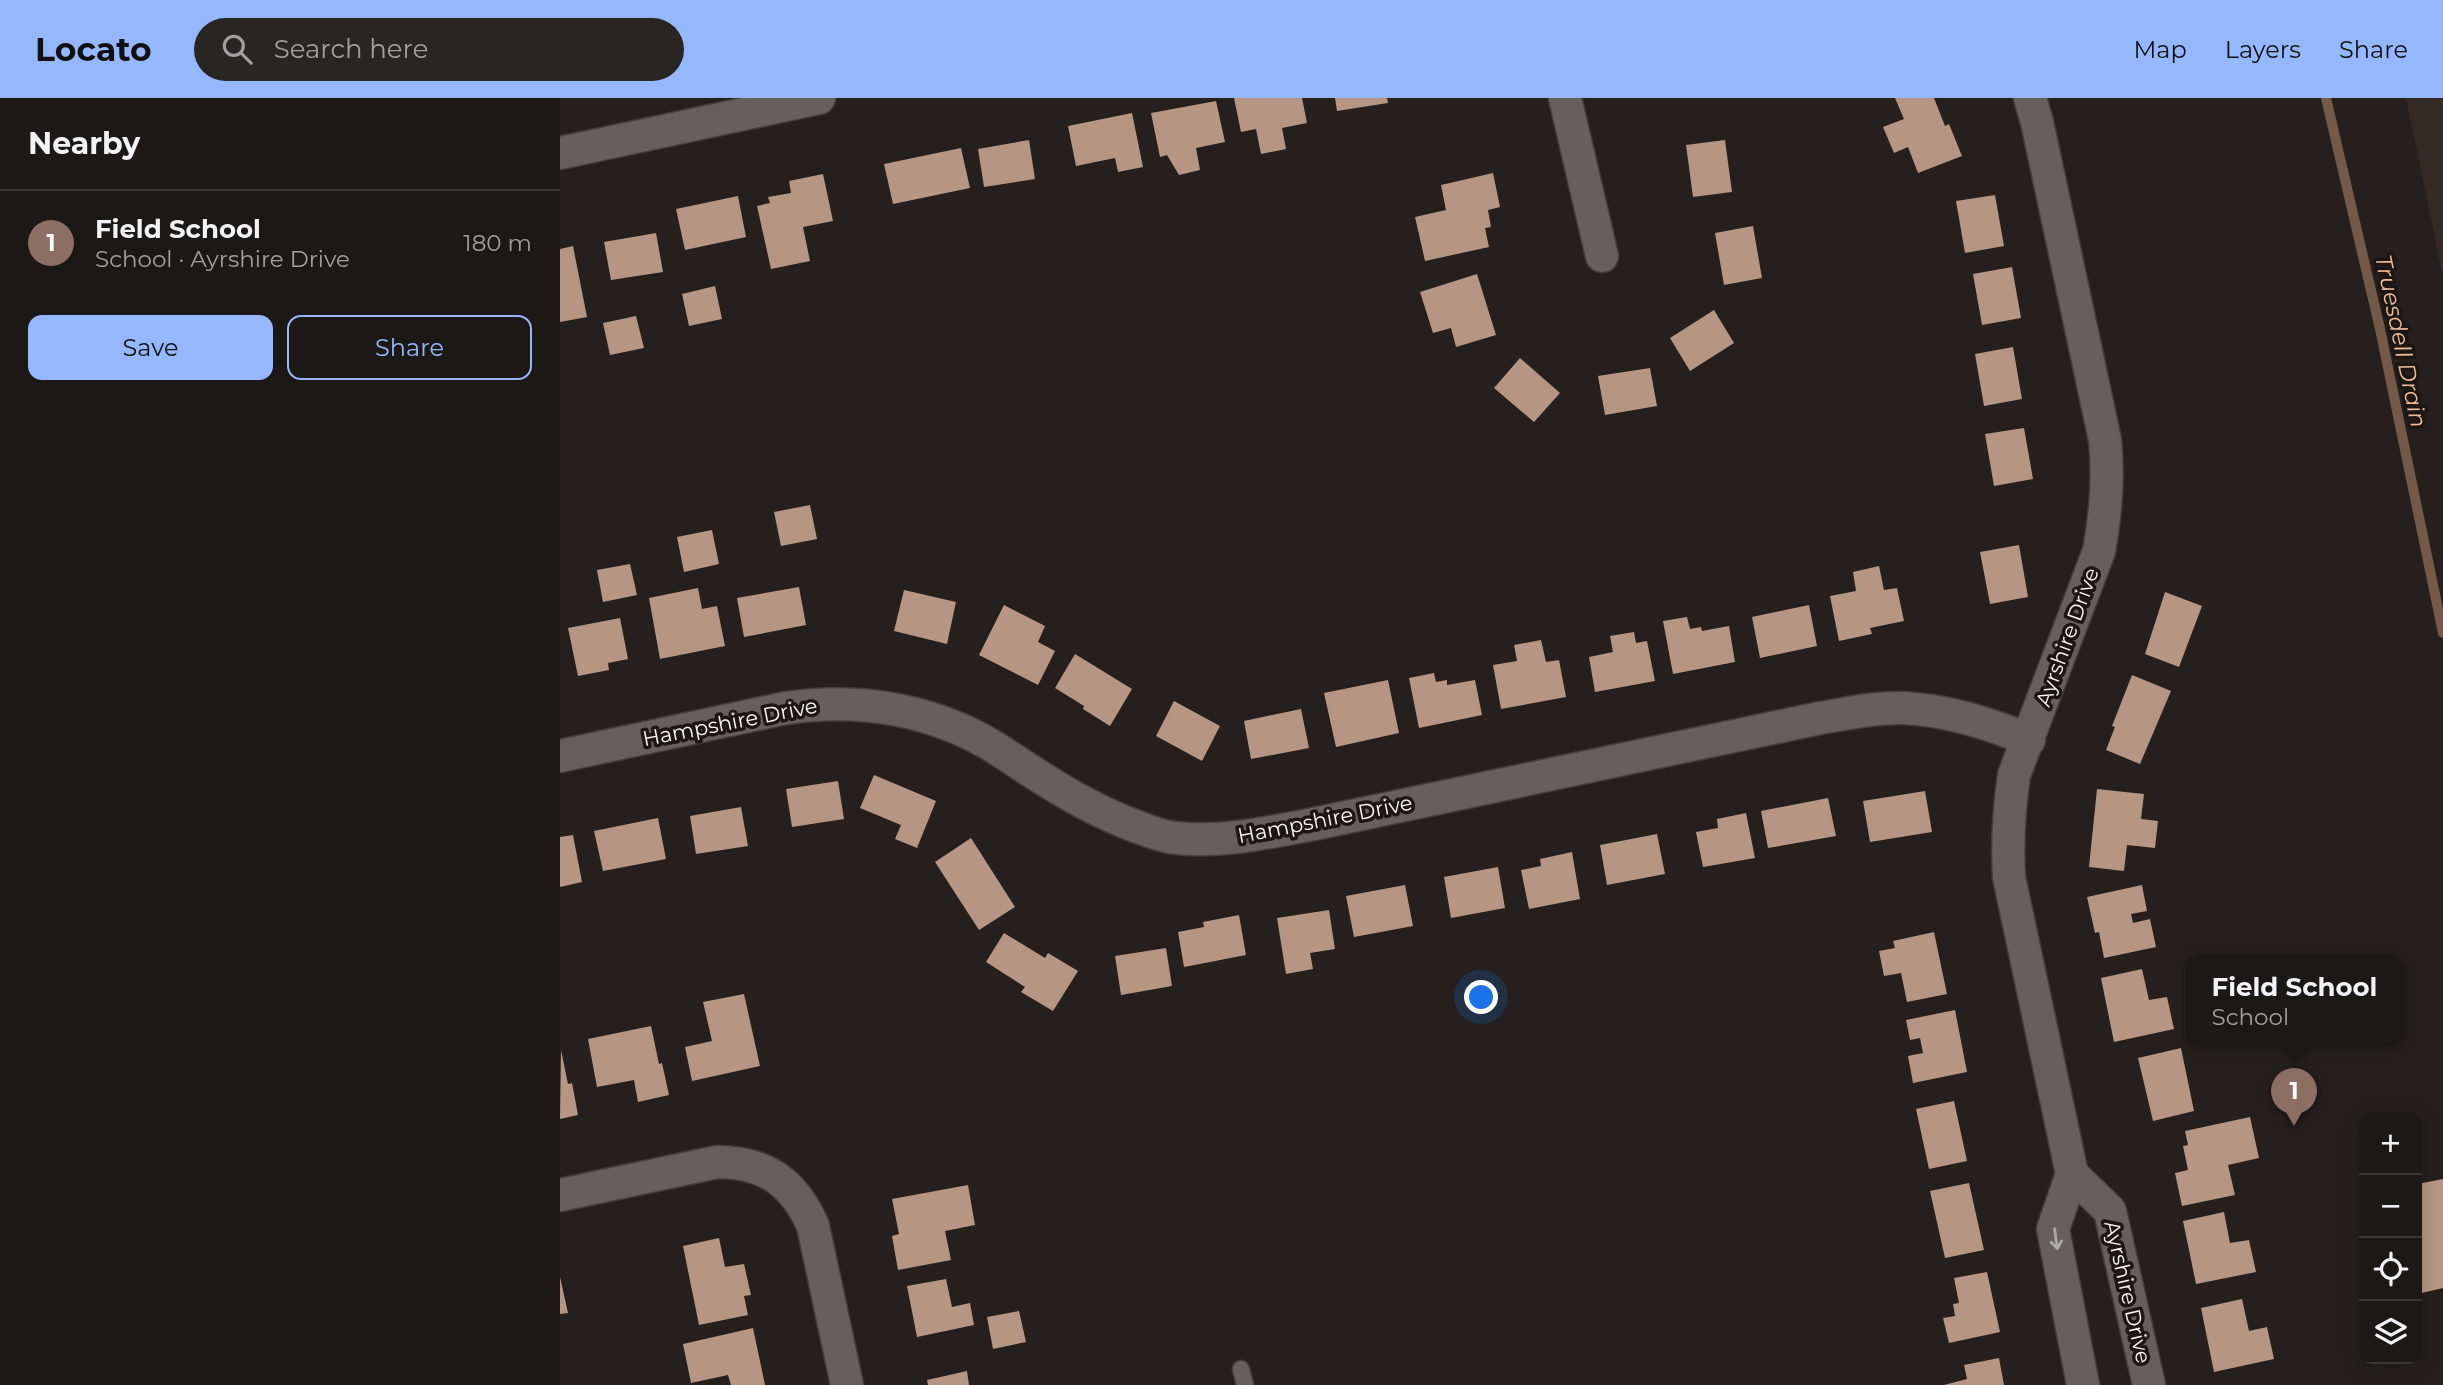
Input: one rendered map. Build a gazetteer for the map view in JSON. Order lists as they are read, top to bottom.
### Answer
{
  "streets": {
    "street": ["Ayrshire Drive", "Hampshire Drive"]
  },
  "crossings": [
    ["Ayrshire Drive", "Hampshire Drive"]
  ],
  "water": ["Truesdell Drain"],
  "page": {
    "header": "Locato",
    "search": "Search here",
    "nav": ["Map", "Layers", "Share"],
    "heading": "Nearby",
    "list": [
      {
        "mark": "1",
        "name": "Field School",
        "note": "School · Ayrshire Drive",
        "value": "180 m"
      }
    ],
    "buttons": ["Save", "Share"],
    "popup": ["Field School", "School"],
    "pins": "1",
    "map_buttons": ["+", "−"]
  }
}
